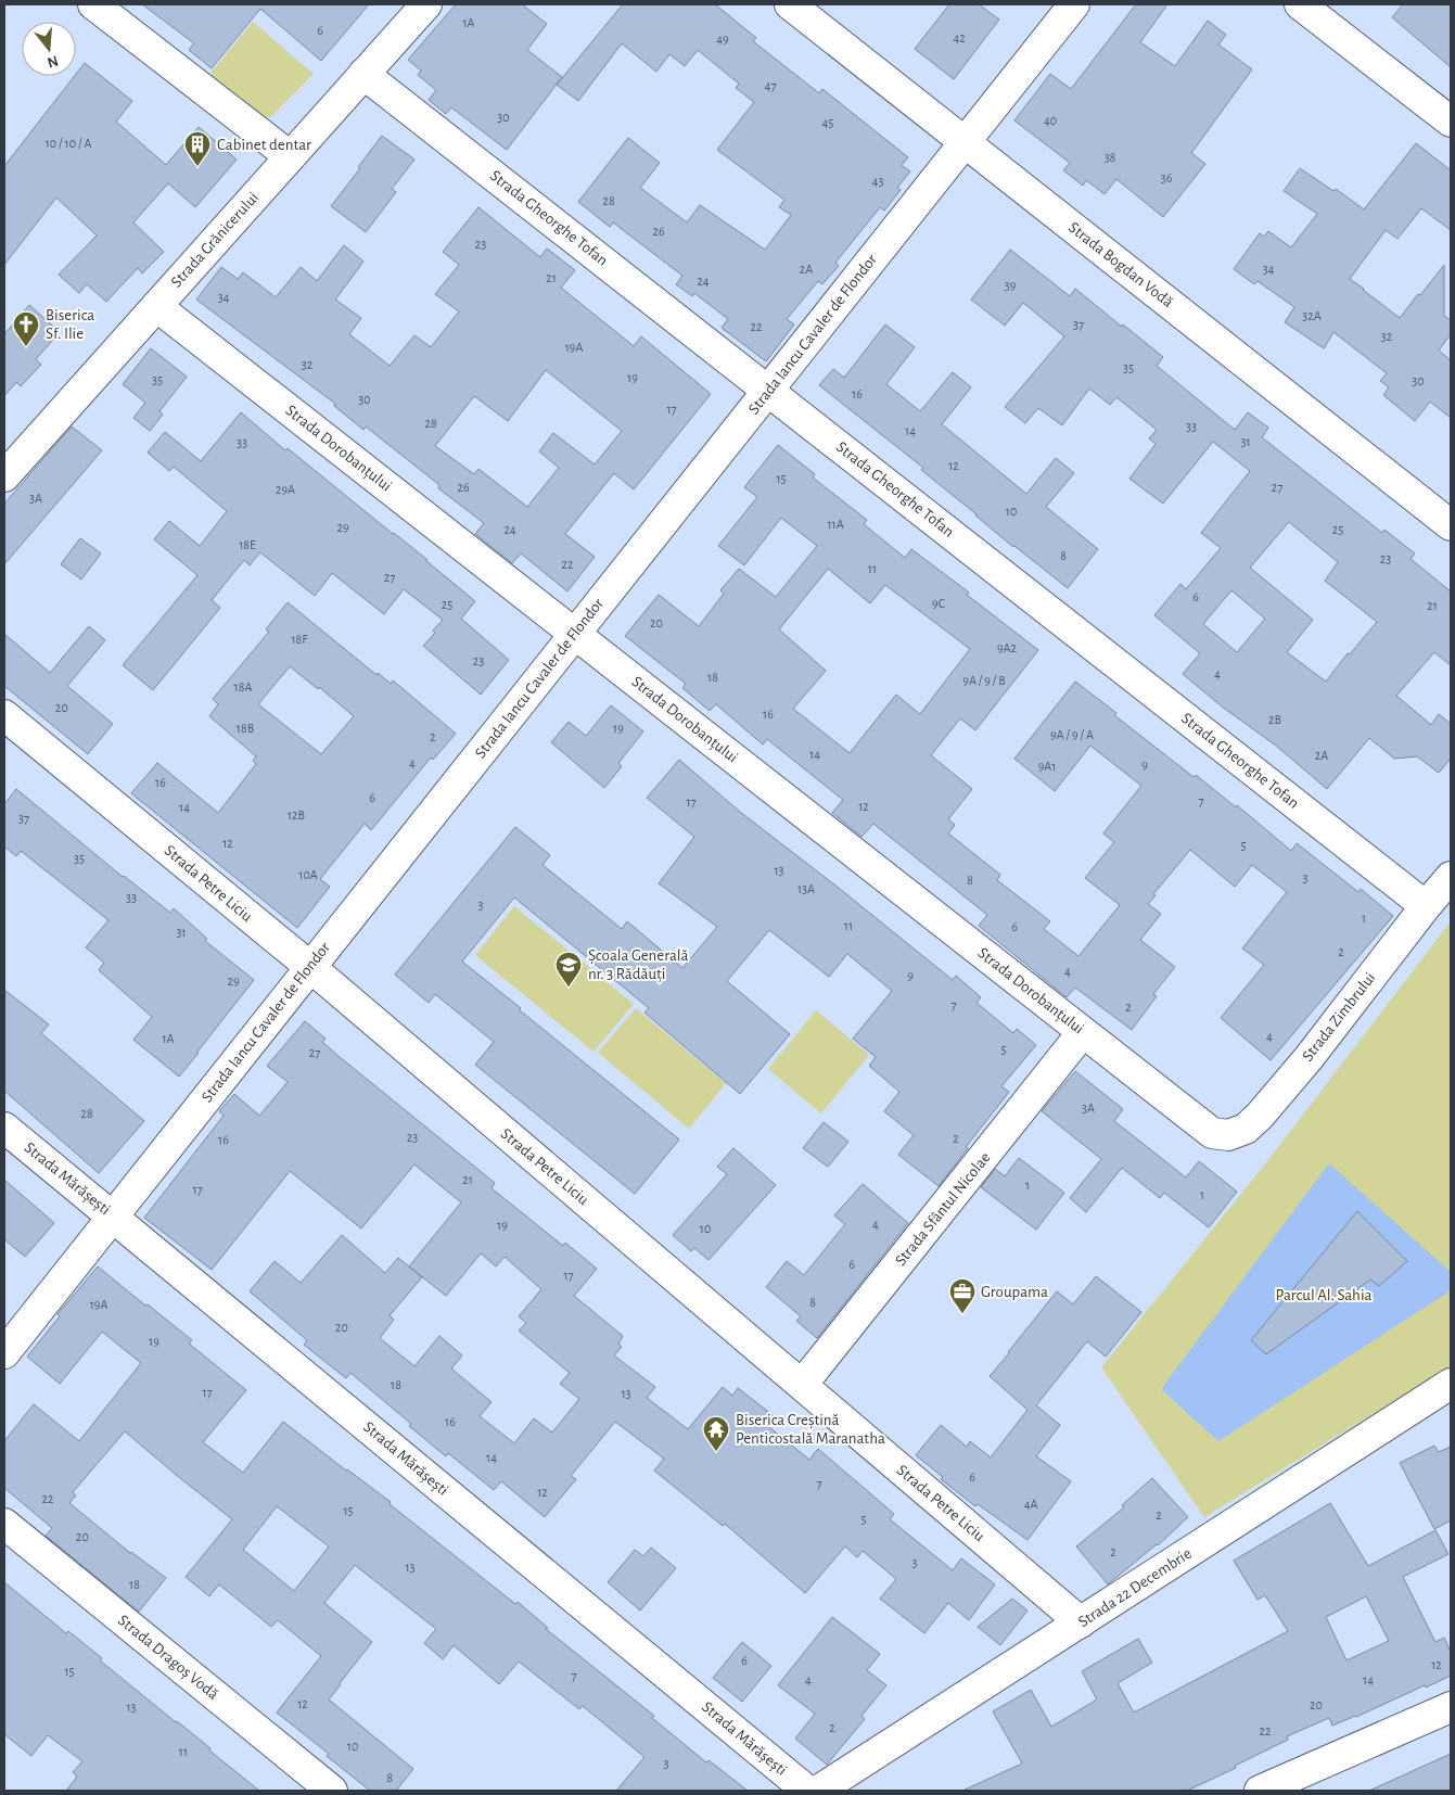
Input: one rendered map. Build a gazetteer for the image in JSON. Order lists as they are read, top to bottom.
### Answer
{
  "streets": {
    "street": [
      "Strada Gheorghe Tofan",
      "Strada Grănicerului",
      "Strada Bogdan Vodă",
      "Strada Iancu Cavaler de Flondor",
      "Strada Dorobanțului",
      "Strada Petre Liciu",
      "Strada Zimbrului",
      "Strada Mărășești",
      "Strada Sfântul Nicolae",
      "Strada 22 Decembrie",
      "Strada Dragoș Vodă"
    ]
  },
  "crossings": [
    ["Strada Gheorghe Tofan", "Strada Grănicerului"],
    ["Strada Gheorghe Tofan", "Strada Iancu Cavaler de Flondor"],
    ["Strada Gheorghe Tofan", "Strada Zimbrului"],
    ["Strada Grănicerului", "Strada Dorobanțului"],
    ["Strada Bogdan Vodă", "Strada Iancu Cavaler de Flondor"],
    ["Strada Iancu Cavaler de Flondor", "Strada Dorobanțului"],
    ["Strada Iancu Cavaler de Flondor", "Strada Petre Liciu"],
    ["Strada Iancu Cavaler de Flondor", "Strada Mărășești"],
    ["Strada Dorobanțului", "Strada Zimbrului"],
    ["Strada Dorobanțului", "Strada Sfântul Nicolae"],
    ["Strada Petre Liciu", "Strada Sfântul Nicolae"],
    ["Strada Petre Liciu", "Strada 22 Decembrie"]
  ],
  "parks": ["Parcul Al. Sahia"],
  "places": {
    "building": ["Cabinet dentar"],
    "church": ["Biserica Sf. Ilie"],
    "school or university": ["Școala Generală nr. 3 Rădăuți"],
    "office": ["Groupama"],
    "temple": ["Biserica Creștină Penticostală Maranatha"]
  },
  "house_numbers": [
    "1A",
    "6",
    "42",
    "49",
    "47",
    "30",
    "40",
    "45",
    "10 / 10 / A",
    "38",
    "36",
    "43",
    "28",
    "26",
    "23",
    "2A",
    "34",
    "21",
    "24",
    "39",
    "34",
    "32A",
    "37",
    "22",
    "32",
    "19A",
    "32",
    "35",
    "19",
    "35",
    "30",
    "16",
    "30",
    "17",
    "28",
    "33",
    "14",
    "31",
    "33",
    "12",
    "15",
    "26",
    "27",
    "29A",
    "3A",
    "10",
    "11A",
    "29",
    "24",
    "25",
    "18E",
    "8",
    "23",
    "22",
    "11",
    "27",
    "6",
    "9C",
    "25",
    "21",
    "20",
    "18F",
    "9A2",
    "23",
    "4",
    "18",
    "9A / 9 / B",
    "18A",
    "20",
    "16",
    "2B",
    "18B",
    "19",
    "9A / 9 / A",
    "2",
    "14",
    "2A",
    "4",
    "9",
    "9A1",
    "16",
    "6",
    "7",
    "17",
    "12",
    "14",
    "12B",
    "37",
    "12",
    "5",
    "35",
    "13",
    "10A",
    "3",
    "8",
    "13A",
    "33",
    "3",
    "1",
    "11",
    "6",
    "31",
    "2",
    "4",
    "9",
    "29",
    "7",
    "2",
    "4",
    "1A",
    "5",
    "27",
    "3A",
    "28",
    "23",
    "2",
    "16",
    "21",
    "1",
    "17",
    "1",
    "4",
    "19",
    "10",
    "6",
    "17",
    "8",
    "19A",
    "20",
    "19",
    "18",
    "17",
    "13",
    "16",
    "14",
    "6",
    "7",
    "12",
    "22",
    "4A",
    "15",
    "2",
    "5",
    "20",
    "2",
    "3",
    "13",
    "18",
    "6",
    "12",
    "15",
    "7",
    "4",
    "14",
    "12",
    "20",
    "13",
    "2",
    "22",
    "10",
    "11",
    "3",
    "8"
  ],
  "north": "bottom"
}
